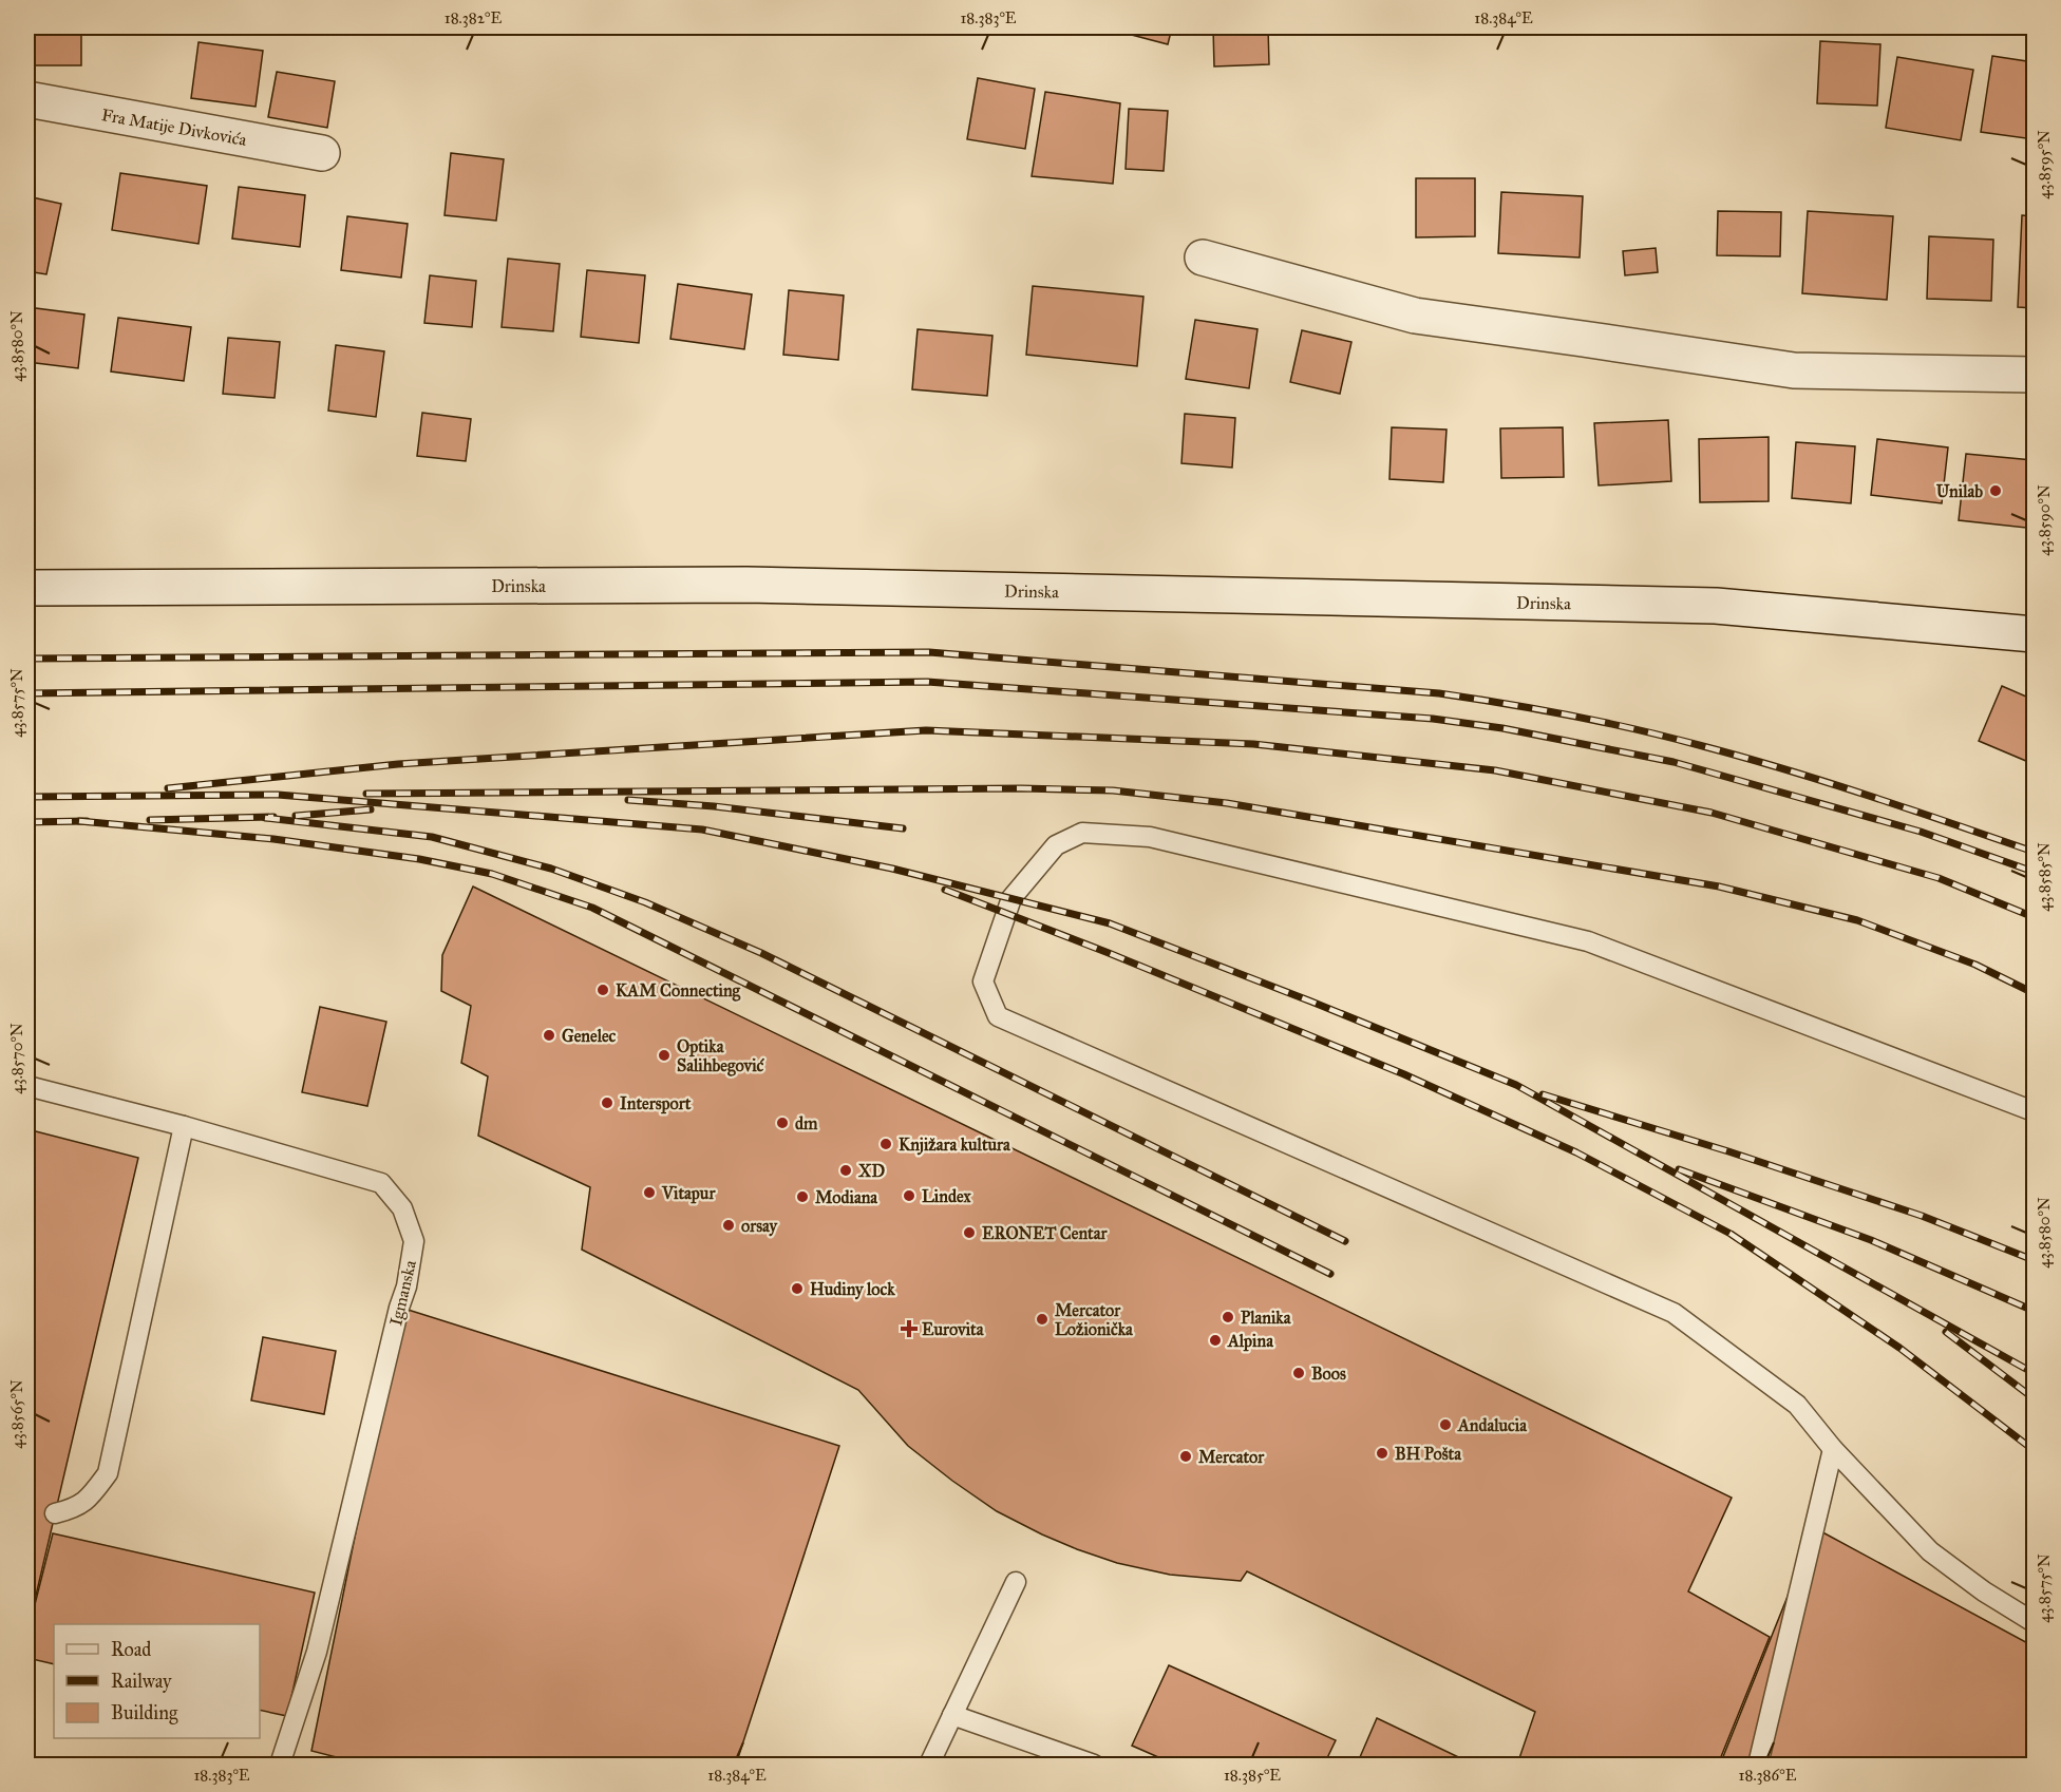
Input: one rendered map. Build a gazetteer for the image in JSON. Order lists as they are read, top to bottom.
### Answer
{
  "streets": {
    "main road": ["Fra Matije Divkovića", "Drinska"],
    "lane": ["Igmanska"]
  },
  "places": {
    "other": [
      "Unilab",
      "KAM Connecting",
      "Genelec",
      "Optika Salihbegović",
      "Intersport",
      "dm",
      "Knjižara kultura",
      "XD",
      "Vitapur",
      "Lindex",
      "Modiana",
      "orsay",
      "ERONET Centar",
      "Hudiny lock",
      "Planika",
      "Mercator Ložionička",
      "Alpina",
      "Boos",
      "Andalucia",
      "BH Pošta",
      "Mercator"
    ],
    "health": ["Eurovita"]
  },
  "legend": ["Road", "Railway", "Building"],
  "coordinates": [
    "18.382°E",
    "18.383°E",
    "18.384°E",
    "43.8595°N",
    "43.8580°N",
    "43.8590°N",
    "43.8575°N",
    "43.8585°N",
    "43.8570°N",
    "43.8565°N",
    "18.385°E",
    "18.386°E"
  ]
}
